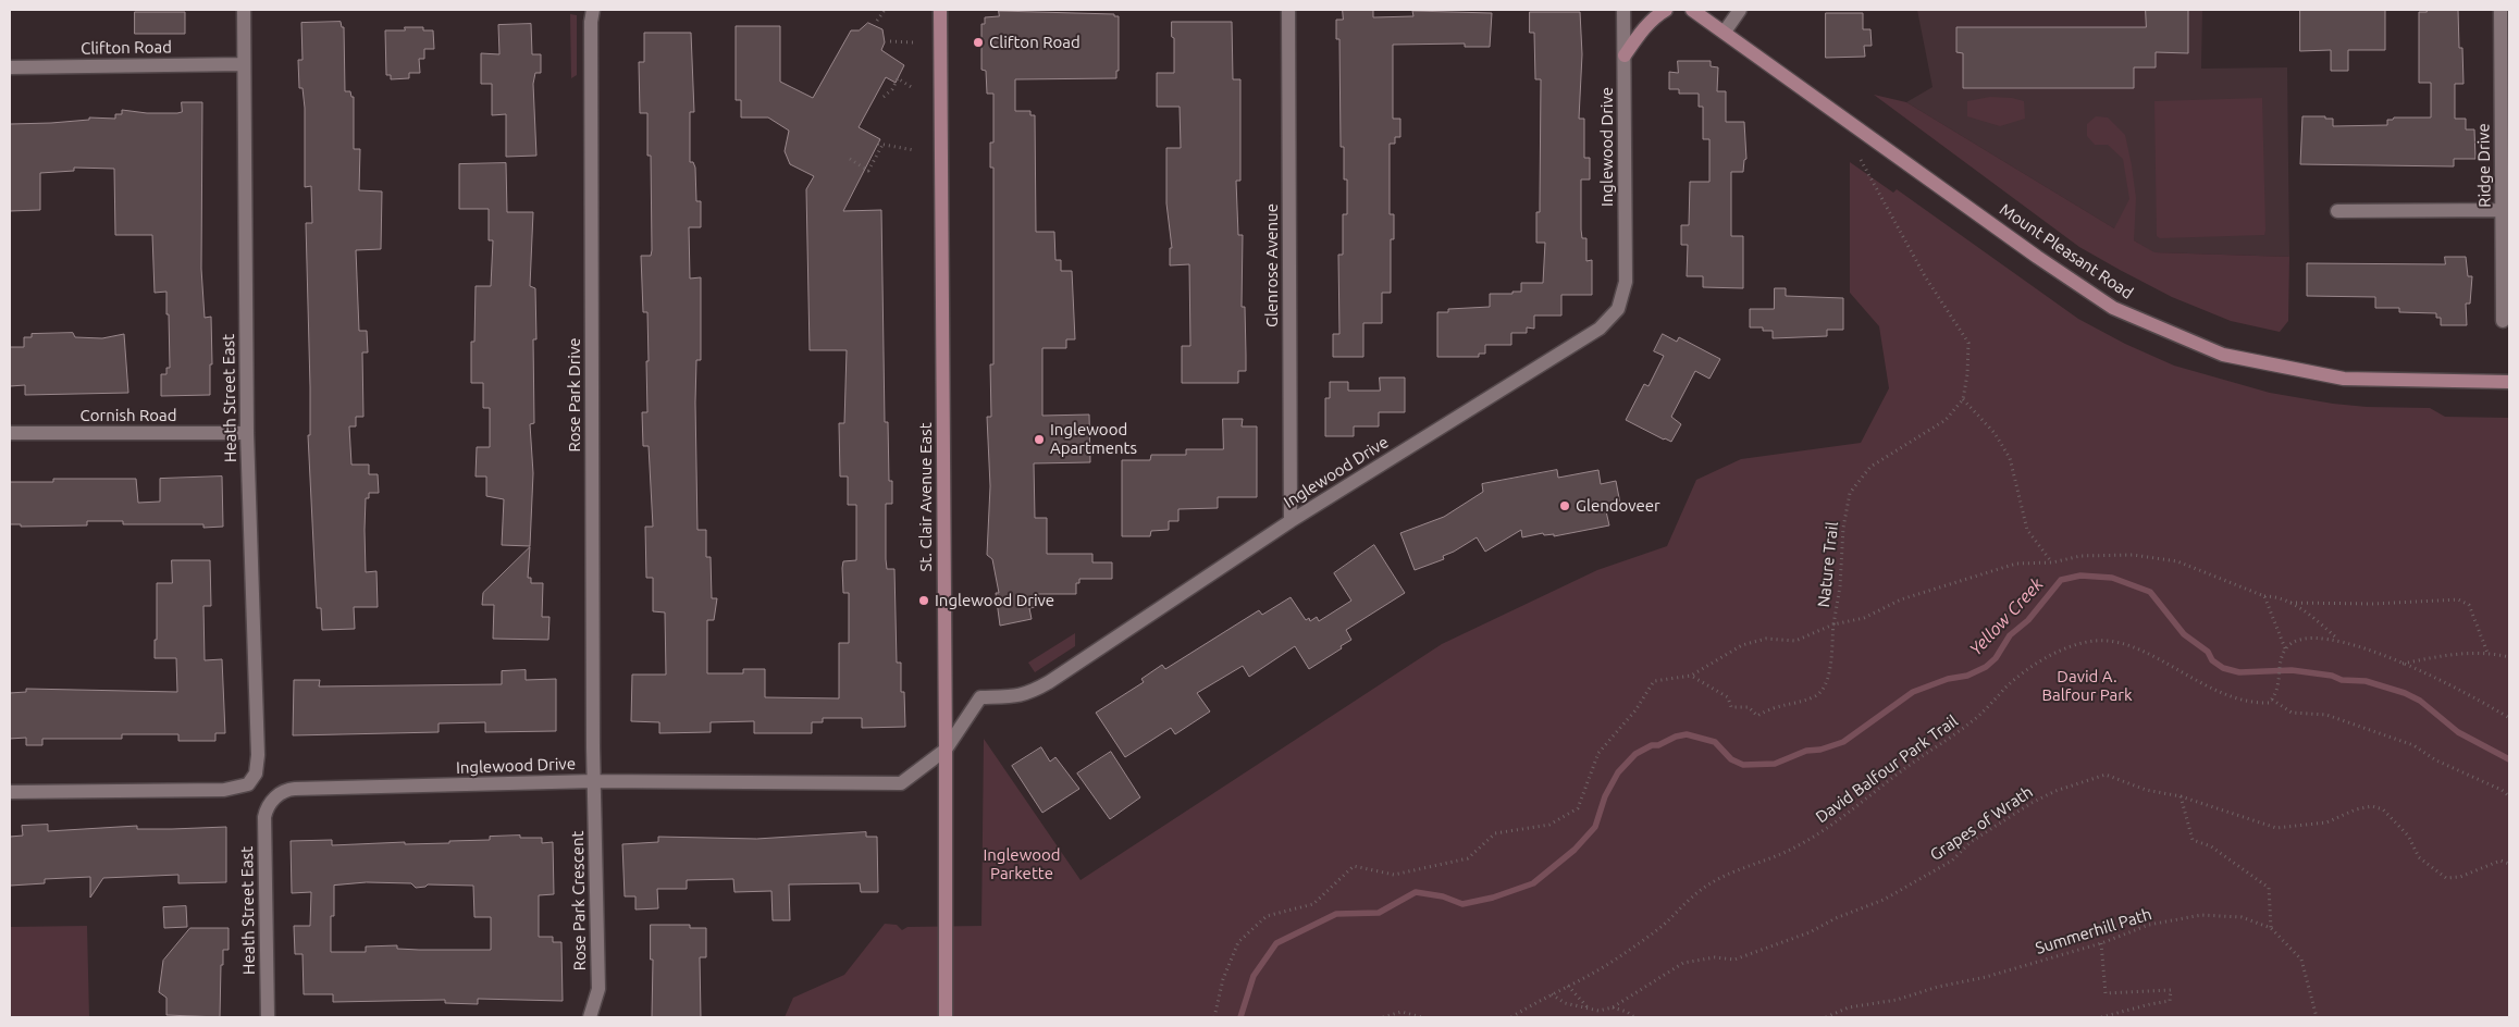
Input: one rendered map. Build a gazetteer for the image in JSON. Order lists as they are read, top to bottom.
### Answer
{
  "streets": {
    "main road": ["Mount Pleasant Road", "St. Clair Avenue East"],
    "street": [
      "Clifton Road",
      "Inglewood Drive",
      "Ridge Drive",
      "Glenrose Avenue",
      "Rose Park Drive",
      "Heath Street East",
      "Cornish Road",
      "Rose Park Crescent"
    ],
    "path": [
      "Nature Trail",
      "David Balfour Park Trail",
      "Grapes of Wrath",
      "Summerhill Path"
    ]
  },
  "crossings": [
    ["Clifton Road", "Heath Street East"],
    ["Inglewood Drive", "Glenrose Avenue"],
    ["Inglewood Drive", "Rose Park Drive"],
    ["Inglewood Drive", "Heath Street East"],
    ["Inglewood Drive", "St. Clair Avenue East"],
    ["Inglewood Drive", "Rose Park Crescent"],
    ["Rose Park Drive", "Rose Park Crescent"],
    ["Heath Street East", "Cornish Road"],
    ["David Balfour Park Trail", "Grapes of Wrath"]
  ],
  "water": ["Yellow Creek"],
  "parks": ["David A. Balfour Park", "Inglewood Parkette"],
  "places": [
    "Clifton Road",
    "Inglewood Apartments",
    "Glendoveer",
    "Inglewood Drive"
  ]
}
